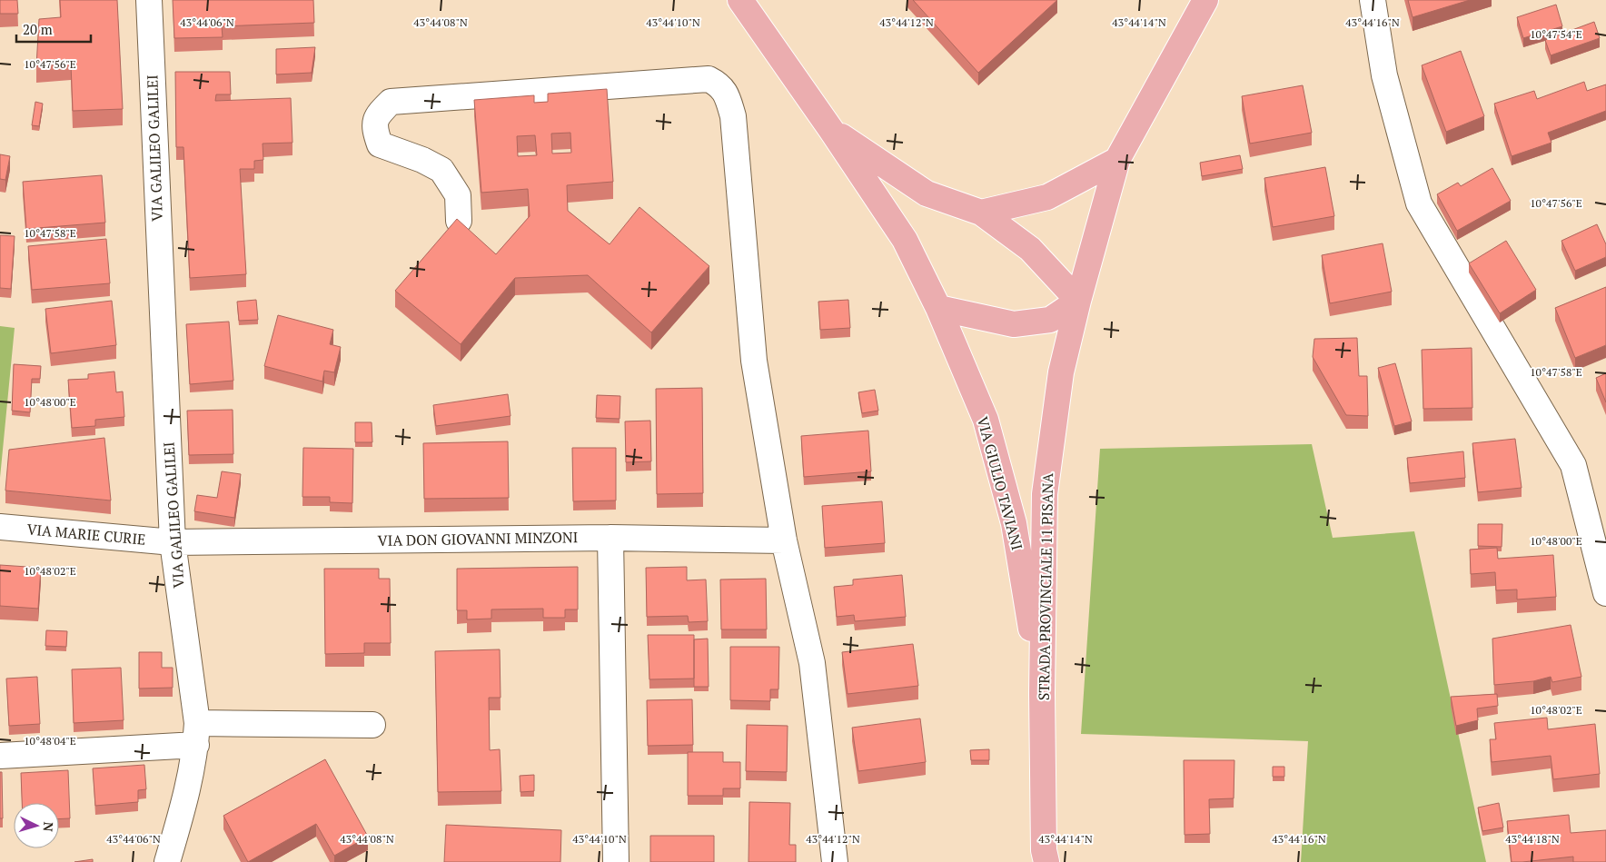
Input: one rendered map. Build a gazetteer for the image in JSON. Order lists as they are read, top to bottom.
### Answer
{
  "streets": {
    "main road": ["VIA GIULIO TAVIANI", "STRADA PROVINCIALE 11 PISANA"],
    "street": ["VIA GALILEO GALILEI", "VIA MARIE CURIE", "VIA DON GIOVANNI MINZONI"]
  },
  "crossings": [
    ["VIA GALILEO GALILEI", "VIA MARIE CURIE"],
    ["VIA GALILEO GALILEI", "VIA DON GIOVANNI MINZONI"],
    ["VIA GIULIO TAVIANI", "STRADA PROVINCIALE 11 PISANA"],
    ["VIA MARIE CURIE", "VIA DON GIOVANNI MINZONI"]
  ],
  "scale_bar": "20 m",
  "north": "right",
  "coordinates": [
    "43°44'06\"N",
    "43°44'08\"N",
    "43°44'10\"N",
    "43°44'12\"N",
    "43°44'14\"N",
    "43°44'16\"N",
    "10°47'54\"E",
    "10°47'56\"E",
    "10°47'58\"E",
    "10°48'00\"E",
    "10°48'02\"E",
    "10°48'04\"E",
    "43°44'18\"N"
  ]
}
